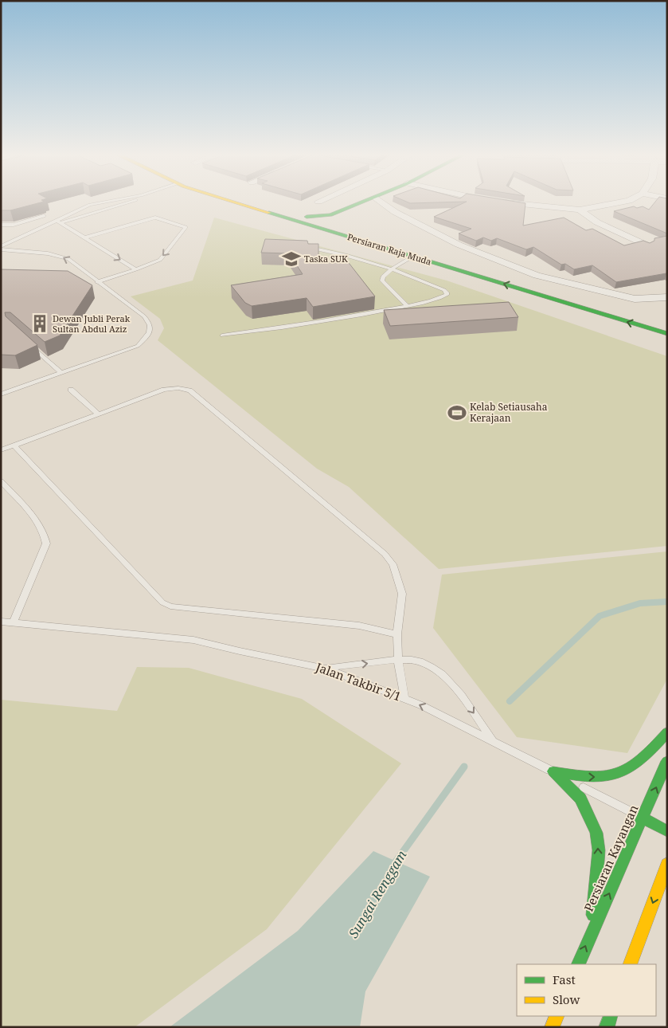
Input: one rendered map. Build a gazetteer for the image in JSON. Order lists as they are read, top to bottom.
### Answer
{
  "streets": {
    "main road": ["Persiaran Raja Muda", "Persiaran Kayangan"],
    "lane": ["Jalan Takbir 5/1"]
  },
  "crossings": [
    ["Jalan Takbir 5/1", "Persiaran Kayangan"]
  ],
  "water": ["Sungai Renggam"],
  "places": {
    "school or university": ["Taska SUK"],
    "building": ["Dewan Jubli Perak Sultan Abdul Aziz"],
    "sports": ["Kelab Setiausaha Kerajaan"]
  },
  "legend": ["Fast", "Slow"]
}
